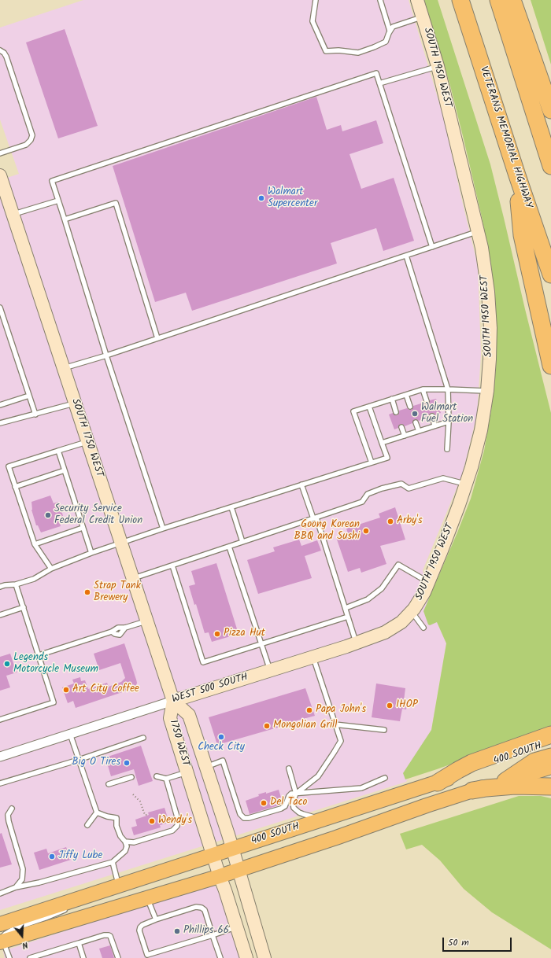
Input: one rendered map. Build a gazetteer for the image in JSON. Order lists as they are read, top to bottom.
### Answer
{
  "streets": {
    "highway": ["VETERANS MEMORIAL HIGHWAY"],
    "main road": ["400 SOUTH"],
    "street": [
      "SOUTH 1950 WEST",
      "SOUTH 1750 WEST",
      "WEST 500 SOUTH",
      "1750 WEST"
    ]
  },
  "crossings": [
    ["SOUTH 1950 WEST", "WEST 500 SOUTH"],
    ["SOUTH 1750 WEST", "WEST 500 SOUTH"],
    ["SOUTH 1750 WEST", "1750 WEST"],
    ["WEST 500 SOUTH", "1750 WEST"],
    ["1750 WEST", "400 SOUTH"]
  ],
  "places": [
    "Walmart Supercenter",
    "Walmart Fuel Station",
    "Security Service Federal Credit Union",
    "Arby's",
    "Goong Korean BBQ and Sushi",
    "Strap Tank Brewery",
    "Pizza Hut",
    "Legends Motorcycle Museum",
    "Art City Coffee",
    "IHOP",
    "Papa John's",
    "Mongolian Grill",
    "Check City",
    "Big O Tires",
    "Del Taco",
    "Wendy's",
    "Jiffy Lube",
    "Phillips 66"
  ],
  "scale_bar": "50 m",
  "north": "bottom"
}
